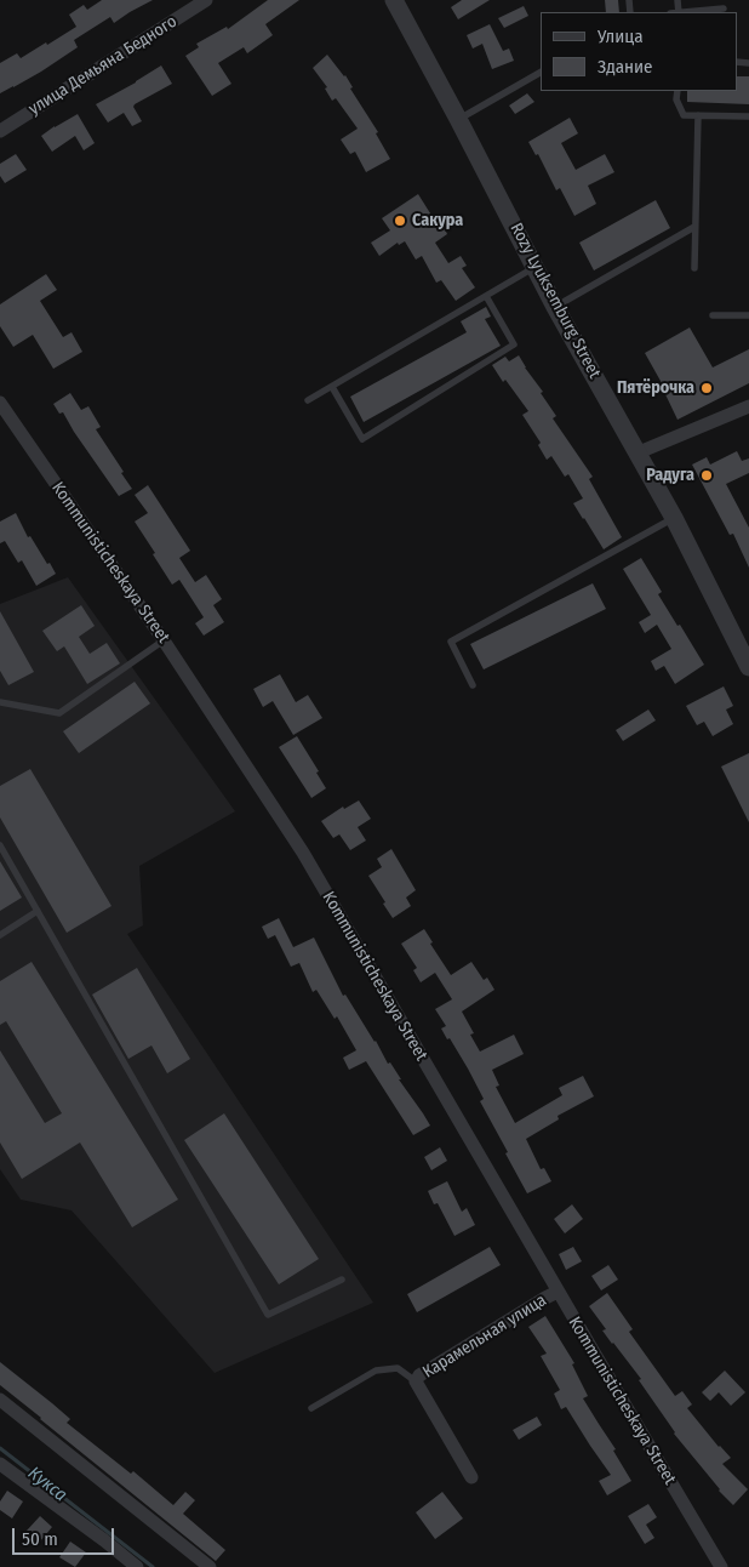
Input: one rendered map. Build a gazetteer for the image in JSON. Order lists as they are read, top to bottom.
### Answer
{
  "streets": {
    "street": [
      "улица Демьяна Бедного",
      "Rozy Lyuksemburg Street",
      "Kommunisticheskaya Street",
      "Карамельная улица"
    ]
  },
  "crossings": [
    ["Kommunisticheskaya Street", "Карамельная улица"]
  ],
  "water": ["Кукса"],
  "places": ["Сакура", "Пятёрочка", "Радуга"],
  "legend": ["Улица", "Здание"],
  "scale_bar": "50 m"
}
